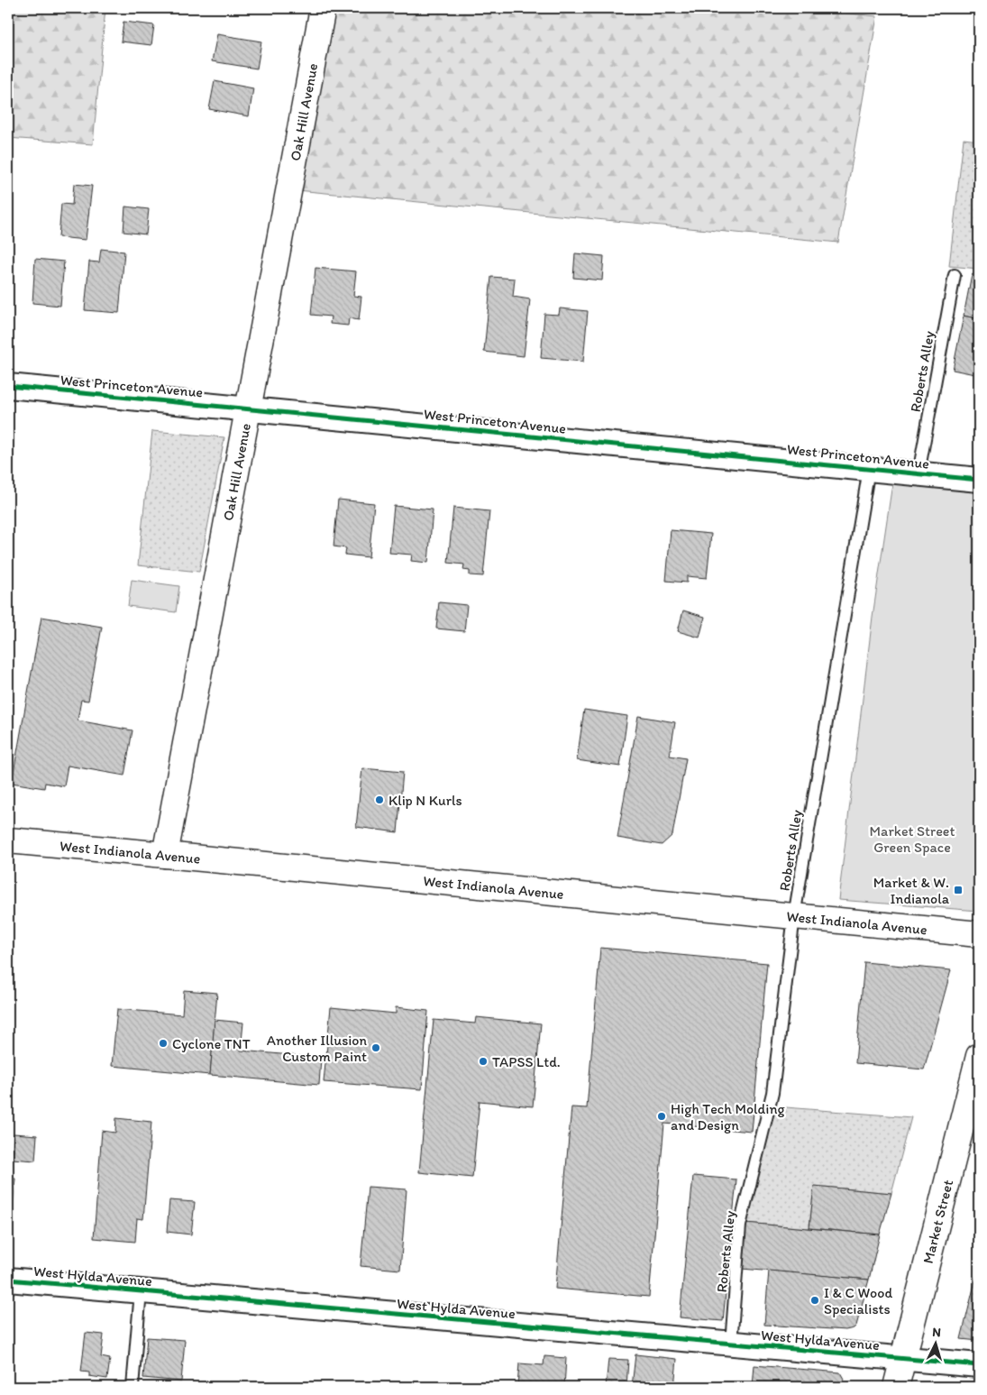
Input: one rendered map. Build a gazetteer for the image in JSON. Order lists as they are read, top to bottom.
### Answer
{
  "streets": {
    "main road": ["Oak Hill Avenue", "West Indianola Avenue", "Market Street"],
    "street": ["West Princeton Avenue", "West Hylda Avenue"],
    "lane": ["Roberts Alley"]
  },
  "crossings": [
    ["Oak Hill Avenue", "West Princeton Avenue"],
    ["Oak Hill Avenue", "West Indianola Avenue"],
    ["Roberts Alley", "West Princeton Avenue"],
    ["Roberts Alley", "West Indianola Avenue"],
    ["Roberts Alley", "West Hylda Avenue"],
    ["Market Street", "West Hylda Avenue"]
  ],
  "parks": ["Market Street Green Space"],
  "places": {
    "other": [
      "Klip N Kurls",
      "Cyclone TNT",
      "Another Illusion Custom Paint",
      "TAPSS Ltd.",
      "High Tech Molding and Design",
      "I & C Wood Specialists"
    ],
    "transit": ["Market & W. Indianola"]
  },
  "north": "top"
}
